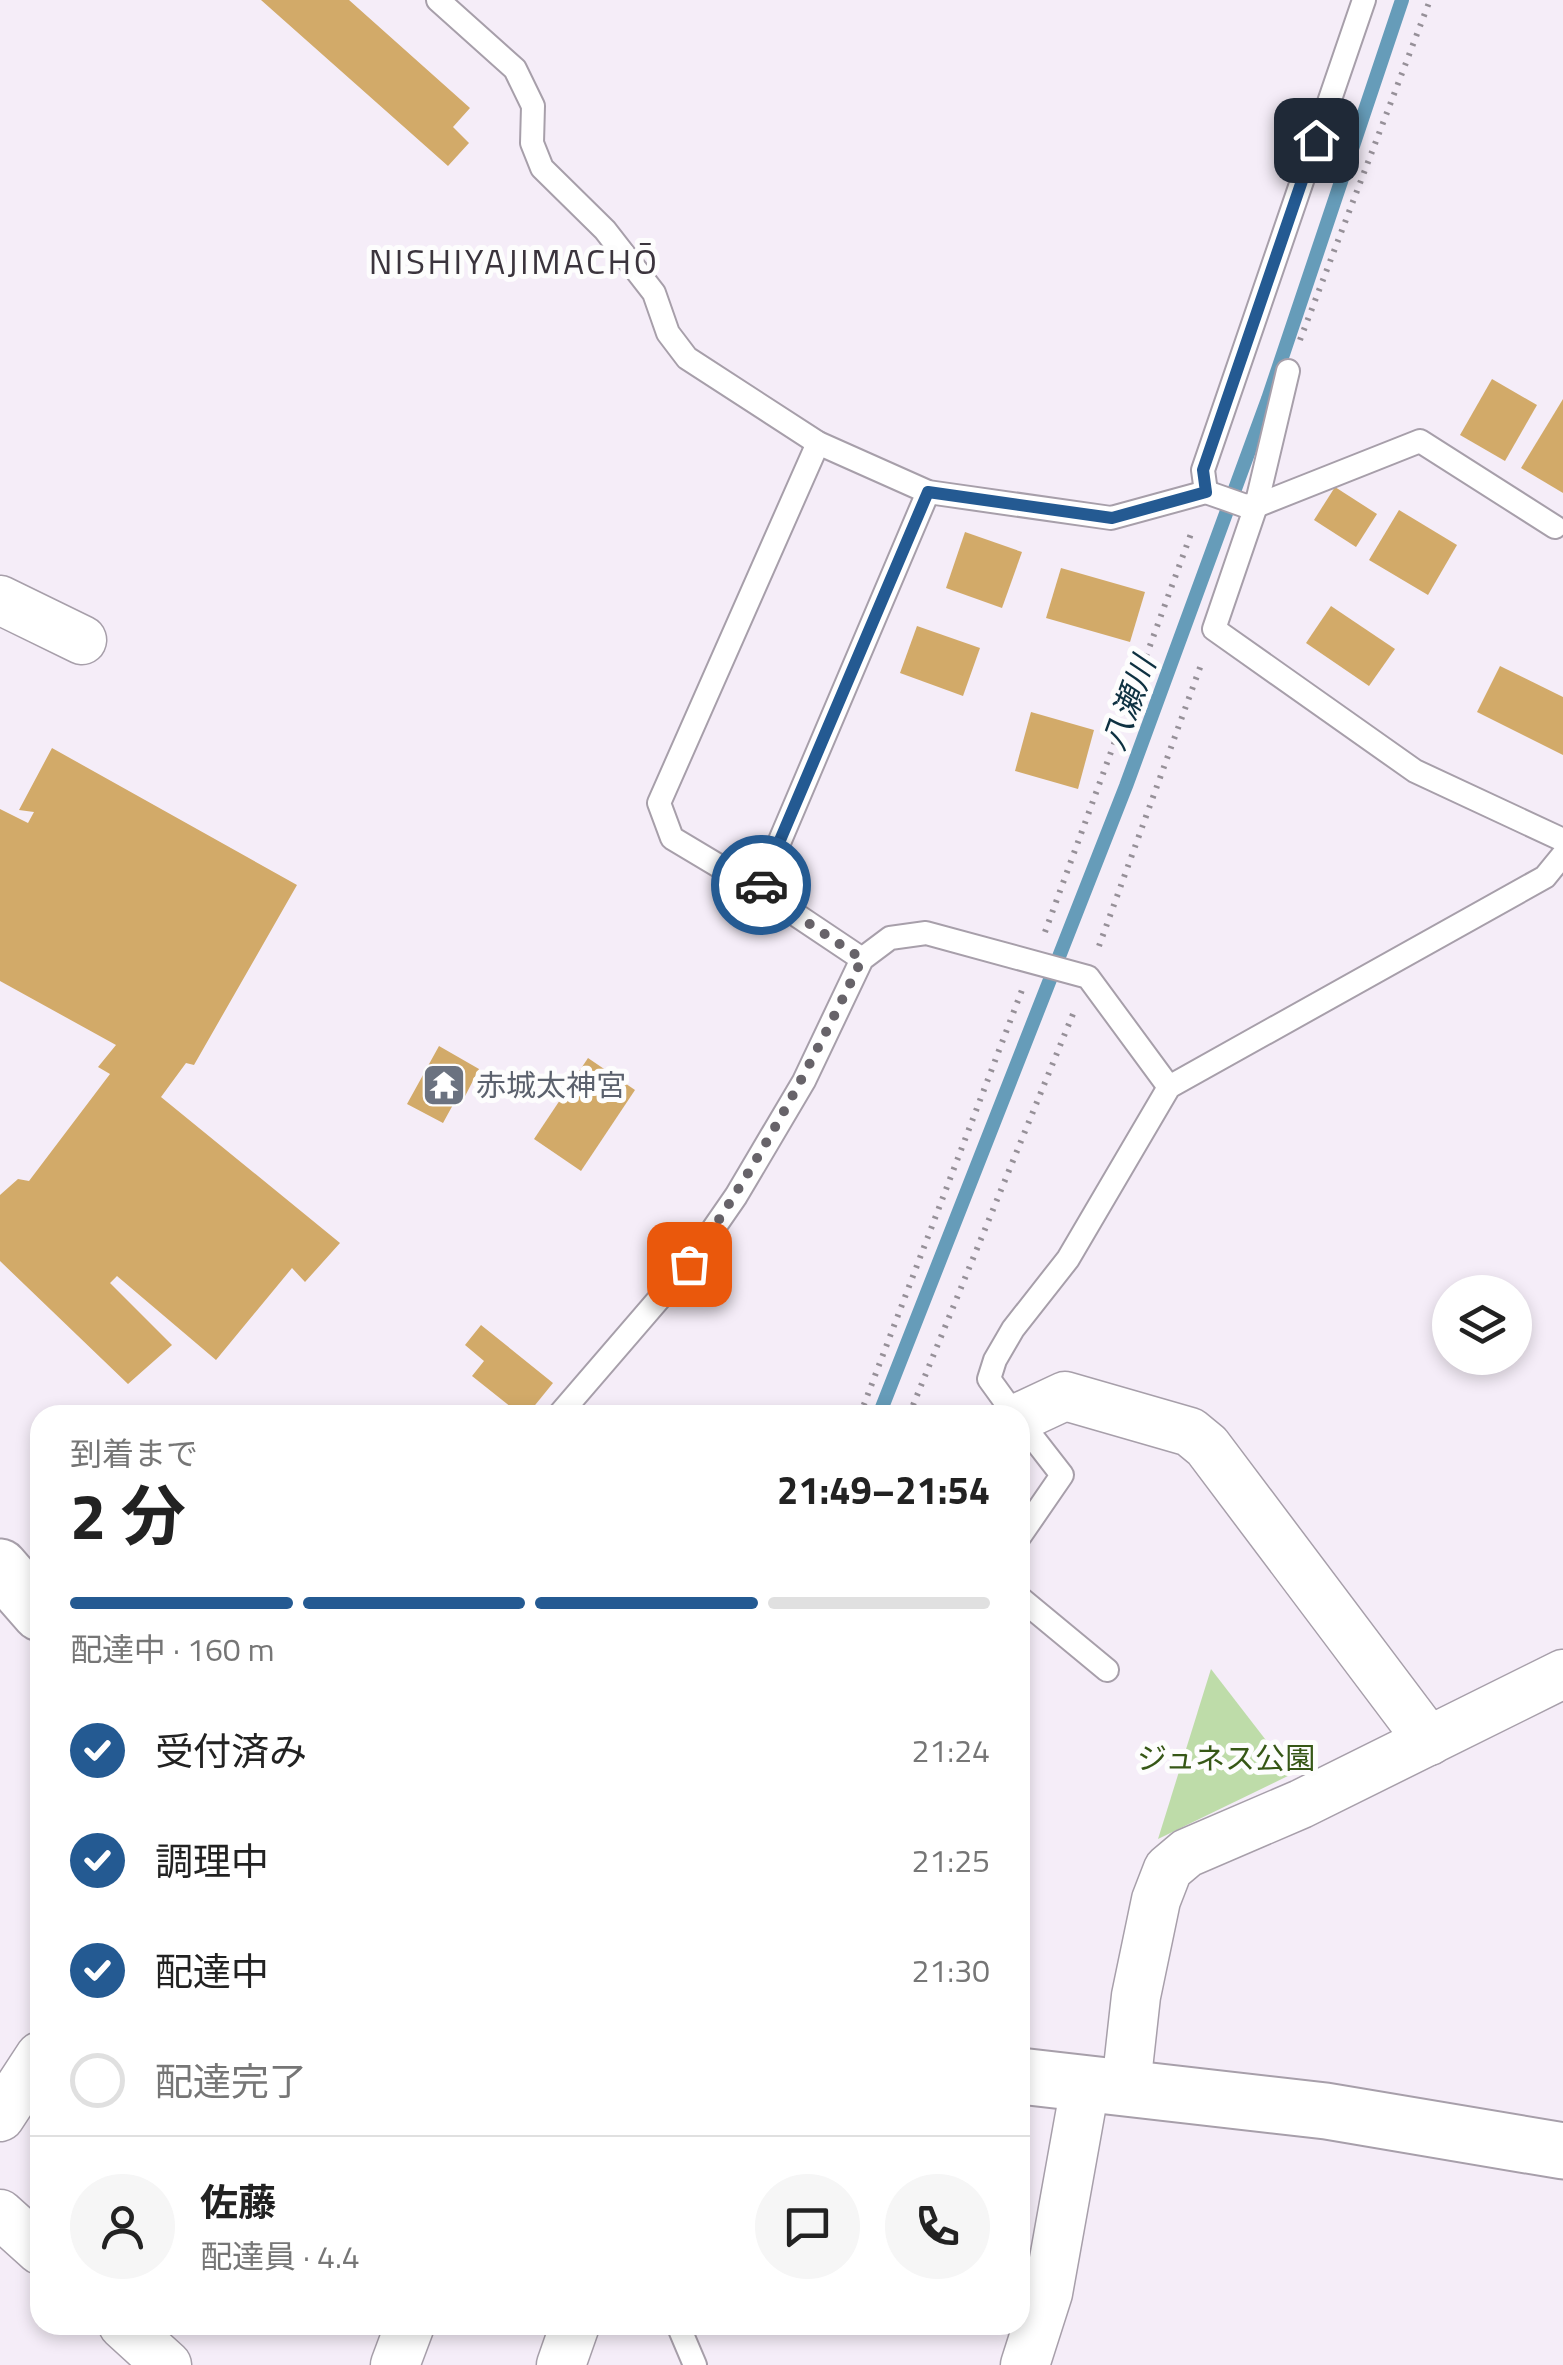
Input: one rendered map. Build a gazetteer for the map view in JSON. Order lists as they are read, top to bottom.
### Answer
{
  "districts": ["NISHIYAJIMACHŌ"],
  "water": ["八瀬川"],
  "parks": ["ジュネス公園"],
  "places": {
    "temple": ["赤城太神宮"]
  },
  "page": {
    "heading": ["2 分", "到着まで", "21:49–21:54"],
    "panel": ["佐藤", "配達員 · 4.4"],
    "bar": "配達中 · 160 m",
    "list": [
      ["受付済み", "21:24"],
      ["調理中", "21:25"],
      ["配達中", "21:30"],
      "配達完了"
    ]
  }
}
